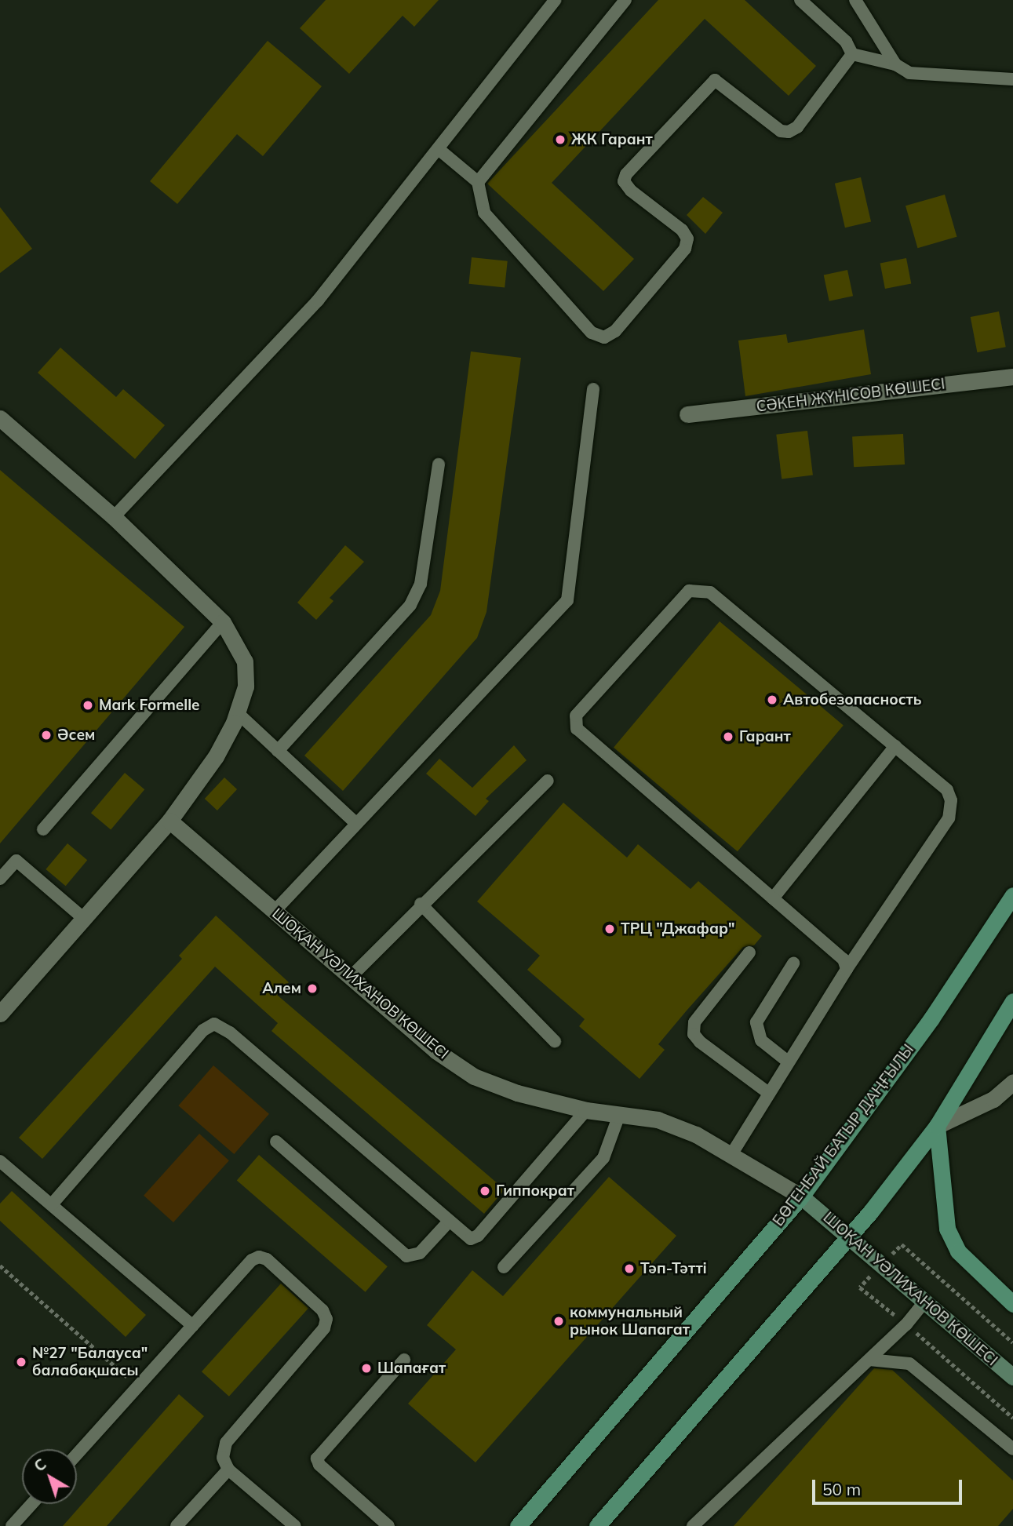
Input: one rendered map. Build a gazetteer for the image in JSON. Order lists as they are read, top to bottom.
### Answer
{
  "streets": {
    "main road": ["ШОҚАН УӘЛИХАНОВ КӨШЕСІ", "БӨГЕНБАЙ БАТЫР ДАҢҒЫЛЫ"],
    "street": ["СӘКЕН ЖҮНІСОВ КӨШЕСІ"]
  },
  "crossings": [
    ["ШОҚАН УӘЛИХАНОВ КӨШЕСІ", "БӨГЕНБАЙ БАТЫР ДАҢҒЫЛЫ"]
  ],
  "places": [
    "ЖК Гарант",
    "Автобезопасность",
    "Mark Formelle",
    "Әсем",
    "Гарант",
    "ТРЦ \"Джафар\"",
    "Алем",
    "Гиппократ",
    "Тәп-Тәтті",
    "коммунальный рынок Шапагат",
    "№27 \"Балауса\" балабақшасы",
    "Шапағат"
  ],
  "scale_bar": "50 m",
  "north": "top left"
}
